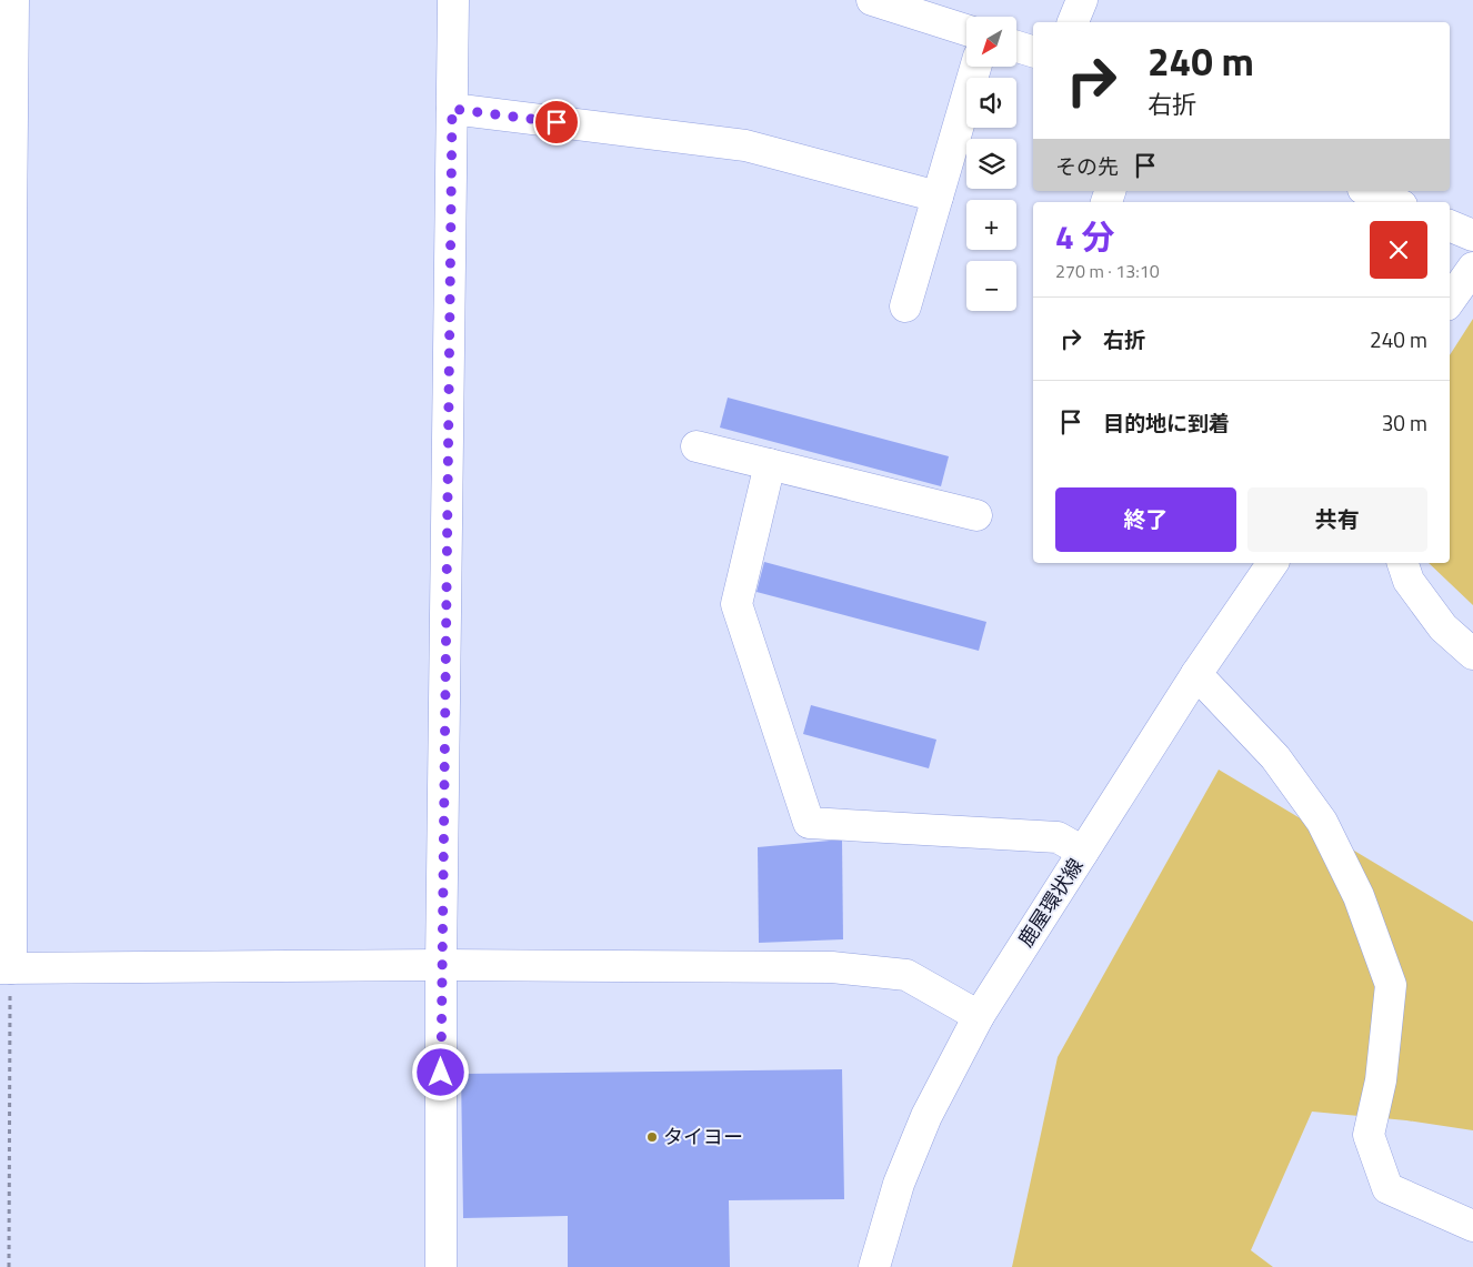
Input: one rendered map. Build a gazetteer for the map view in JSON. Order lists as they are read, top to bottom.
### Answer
{
  "streets": {
    "street": ["鹿屋環状線"]
  },
  "places": ["タイヨー"],
  "north": "bottom left",
  "page": {
    "map_buttons": ["+", "−"],
    "turn": ["240 m", "右折"],
    "then": "その先",
    "heading": ["4 分", "270 m · 13:10"],
    "list": [
      {
        "name": "右折",
        "value": "240 m"
      },
      {
        "name": "目的地に到着",
        "value": "30 m"
      }
    ],
    "buttons": ["終了", "共有"]
  }
}
